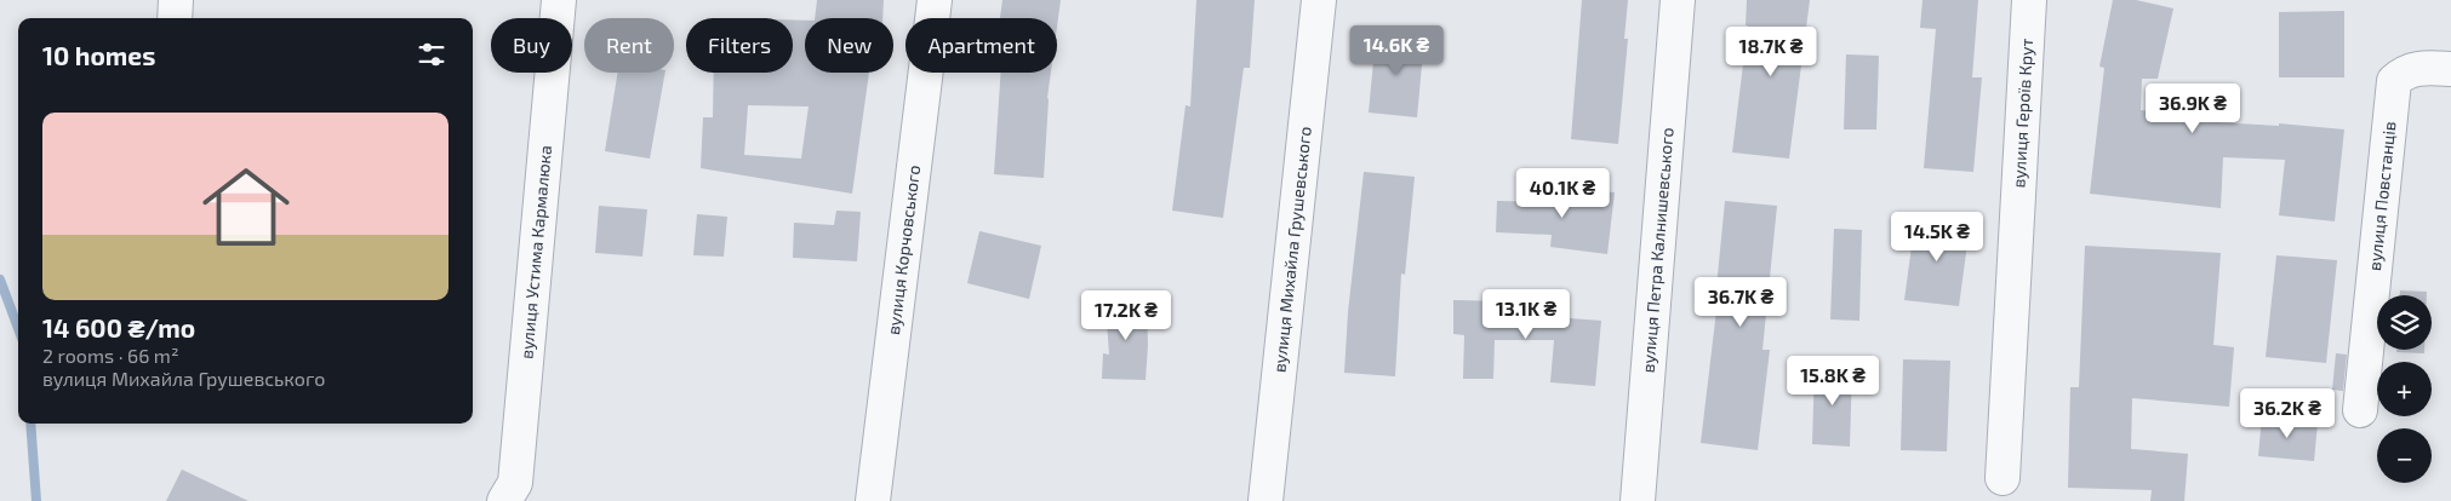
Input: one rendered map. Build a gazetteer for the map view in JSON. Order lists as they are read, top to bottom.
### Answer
{
  "streets": {
    "street": [
      "вулиця Героїв Крут",
      "вулиця Повстанців",
      "вулиця Корчовського",
      "вулиця Михайла Грушевського",
      "вулиця Петра Калнишевського",
      "вулиця Устима Кармалюка"
    ]
  },
  "page": {
    "chip": [
      "Buy",
      "Rent",
      "Filters",
      "New",
      "Apartment"
    ],
    "heading": "10 homes",
    "price": [
      "14.6K ₴",
      "18.7K ₴",
      "36.9K ₴",
      "40.1K ₴",
      "14.5K ₴",
      "36.7K ₴",
      "13.1K ₴",
      "17.2K ₴",
      "15.8K ₴",
      "36.2K ₴"
    ],
    "list": [
      {
        "name": "14 600 ₴/mo",
        "note": "2 rooms · 66 m² · вулиця Михайла Грушевського"
      }
    ],
    "map_buttons": ["+", "−"]
  }
}
